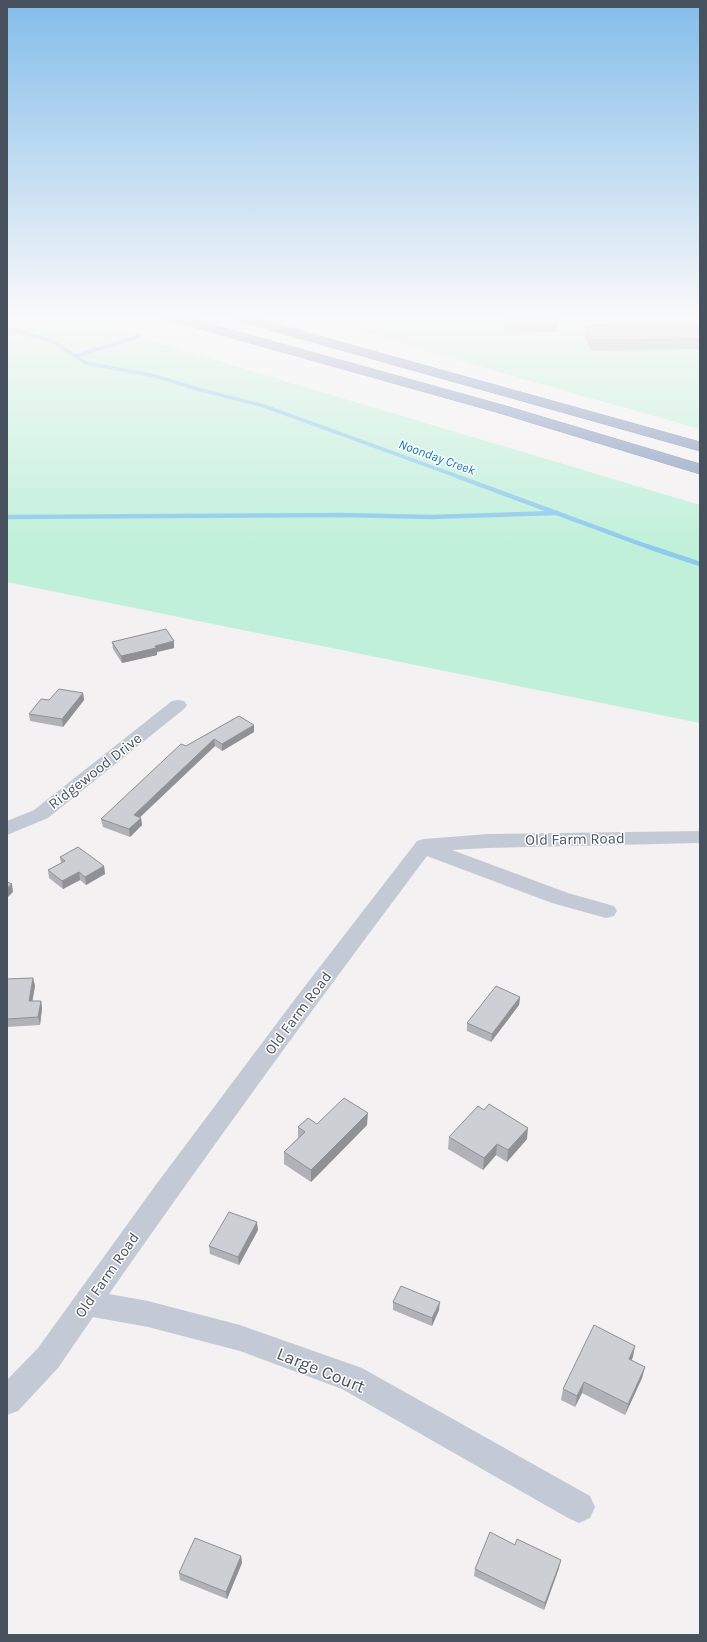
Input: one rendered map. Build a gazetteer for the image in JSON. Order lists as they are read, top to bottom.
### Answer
{
  "streets": {
    "street": ["Ridgewood Drive", "Old Farm Road", "Large Court"]
  },
  "crossings": [
    ["Old Farm Road", "Large Court"]
  ],
  "water": ["Noonday Creek"]
}
